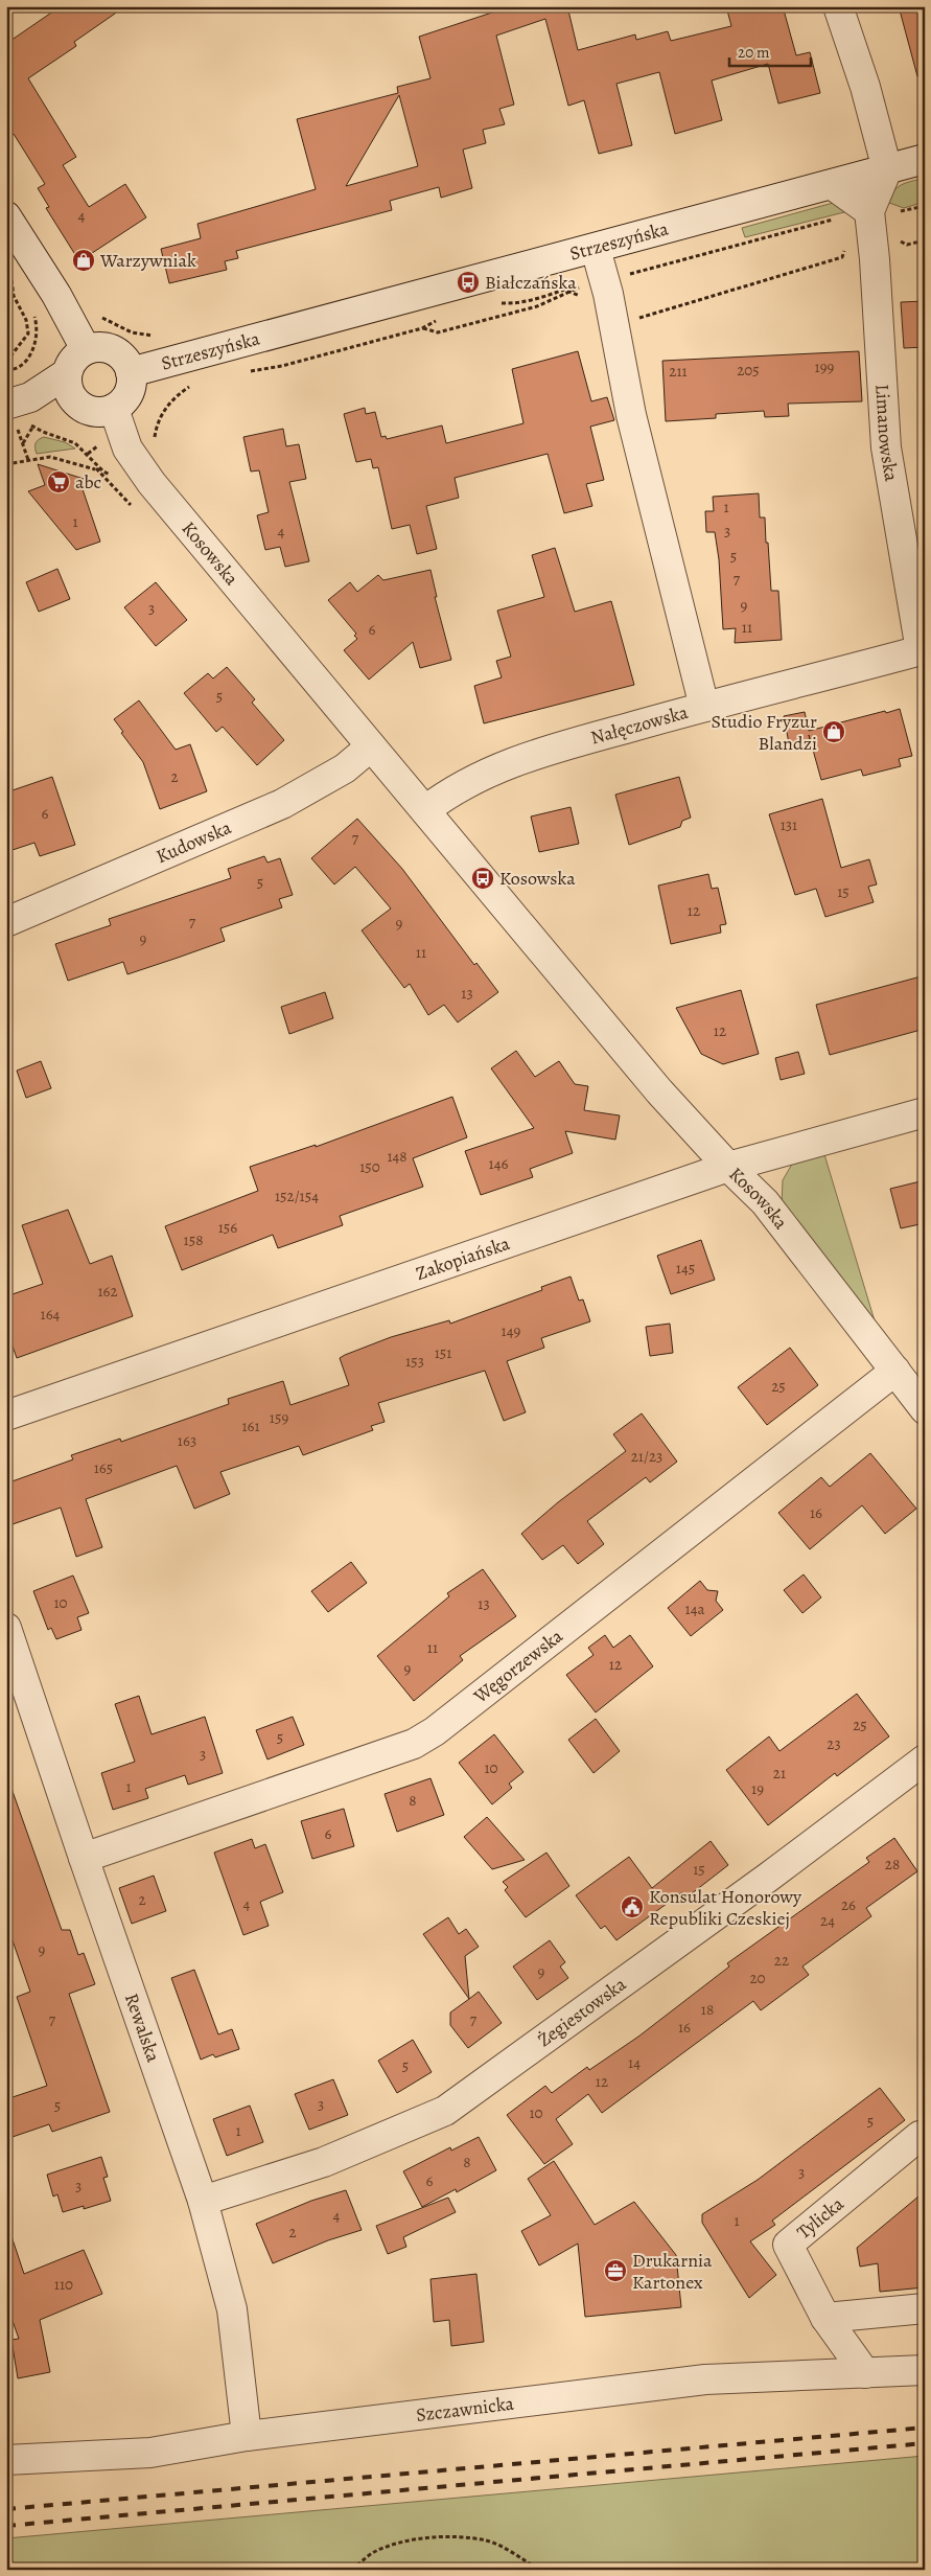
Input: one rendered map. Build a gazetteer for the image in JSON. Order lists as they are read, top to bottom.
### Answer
{
  "streets": {
    "street": [
      "Strzeszyńska",
      "Limanowska",
      "Kosowska",
      "Nałęczowska",
      "Kudowska",
      "Zakopiańska",
      "Węgorzewska",
      "Żegiestowska",
      "Rewalska",
      "Tylicka",
      "Szczawnicka"
    ]
  },
  "crossings": [
    ["Strzeszyńska", "Limanowska"],
    ["Strzeszyńska", "Kosowska"],
    ["Limanowska", "Nałęczowska"],
    ["Kosowska", "Nałęczowska"],
    ["Kosowska", "Kudowska"],
    ["Kosowska", "Zakopiańska"],
    ["Kosowska", "Węgorzewska"],
    ["Węgorzewska", "Rewalska"],
    ["Żegiestowska", "Rewalska"],
    ["Rewalska", "Szczawnicka"],
    ["Tylicka", "Szczawnicka"]
  ],
  "places": {
    "shop": ["Warzywniak", "Studio Fryzur Blandzi"],
    "bus stop": ["Białczańska", "Kosowska"],
    "supermarket": ["abc"],
    "public building": ["Konsulat Honorowy Republiki Czeskiej"],
    "office": ["Drukarnia Kartonex"]
  },
  "house_numbers": [
    "4",
    "199",
    "205",
    "211",
    "1",
    "1",
    "4",
    "3",
    "5",
    "7",
    "9",
    "3",
    "11",
    "6",
    "5",
    "2",
    "6",
    "131",
    "7",
    "5",
    "15",
    "12",
    "7",
    "9",
    "9",
    "11",
    "13",
    "12",
    "148",
    "146",
    "150",
    "152/154",
    "156",
    "158",
    "145",
    "162",
    "164",
    "149",
    "151",
    "153",
    "25",
    "159",
    "161",
    "163",
    "21/23",
    "165",
    "16",
    "10",
    "13",
    "14a",
    "11",
    "12",
    "9",
    "25",
    "5",
    "23",
    "3",
    "10",
    "21",
    "1",
    "19",
    "8",
    "6",
    "28",
    "15",
    "2",
    "4",
    "26",
    "24",
    "9",
    "22",
    "9",
    "20",
    "18",
    "7",
    "7",
    "16",
    "14",
    "5",
    "12",
    "3",
    "5",
    "10",
    "5",
    "1",
    "8",
    "3",
    "6",
    "3",
    "4",
    "1",
    "2",
    "110"
  ],
  "scale_bar": "20 m"
}
